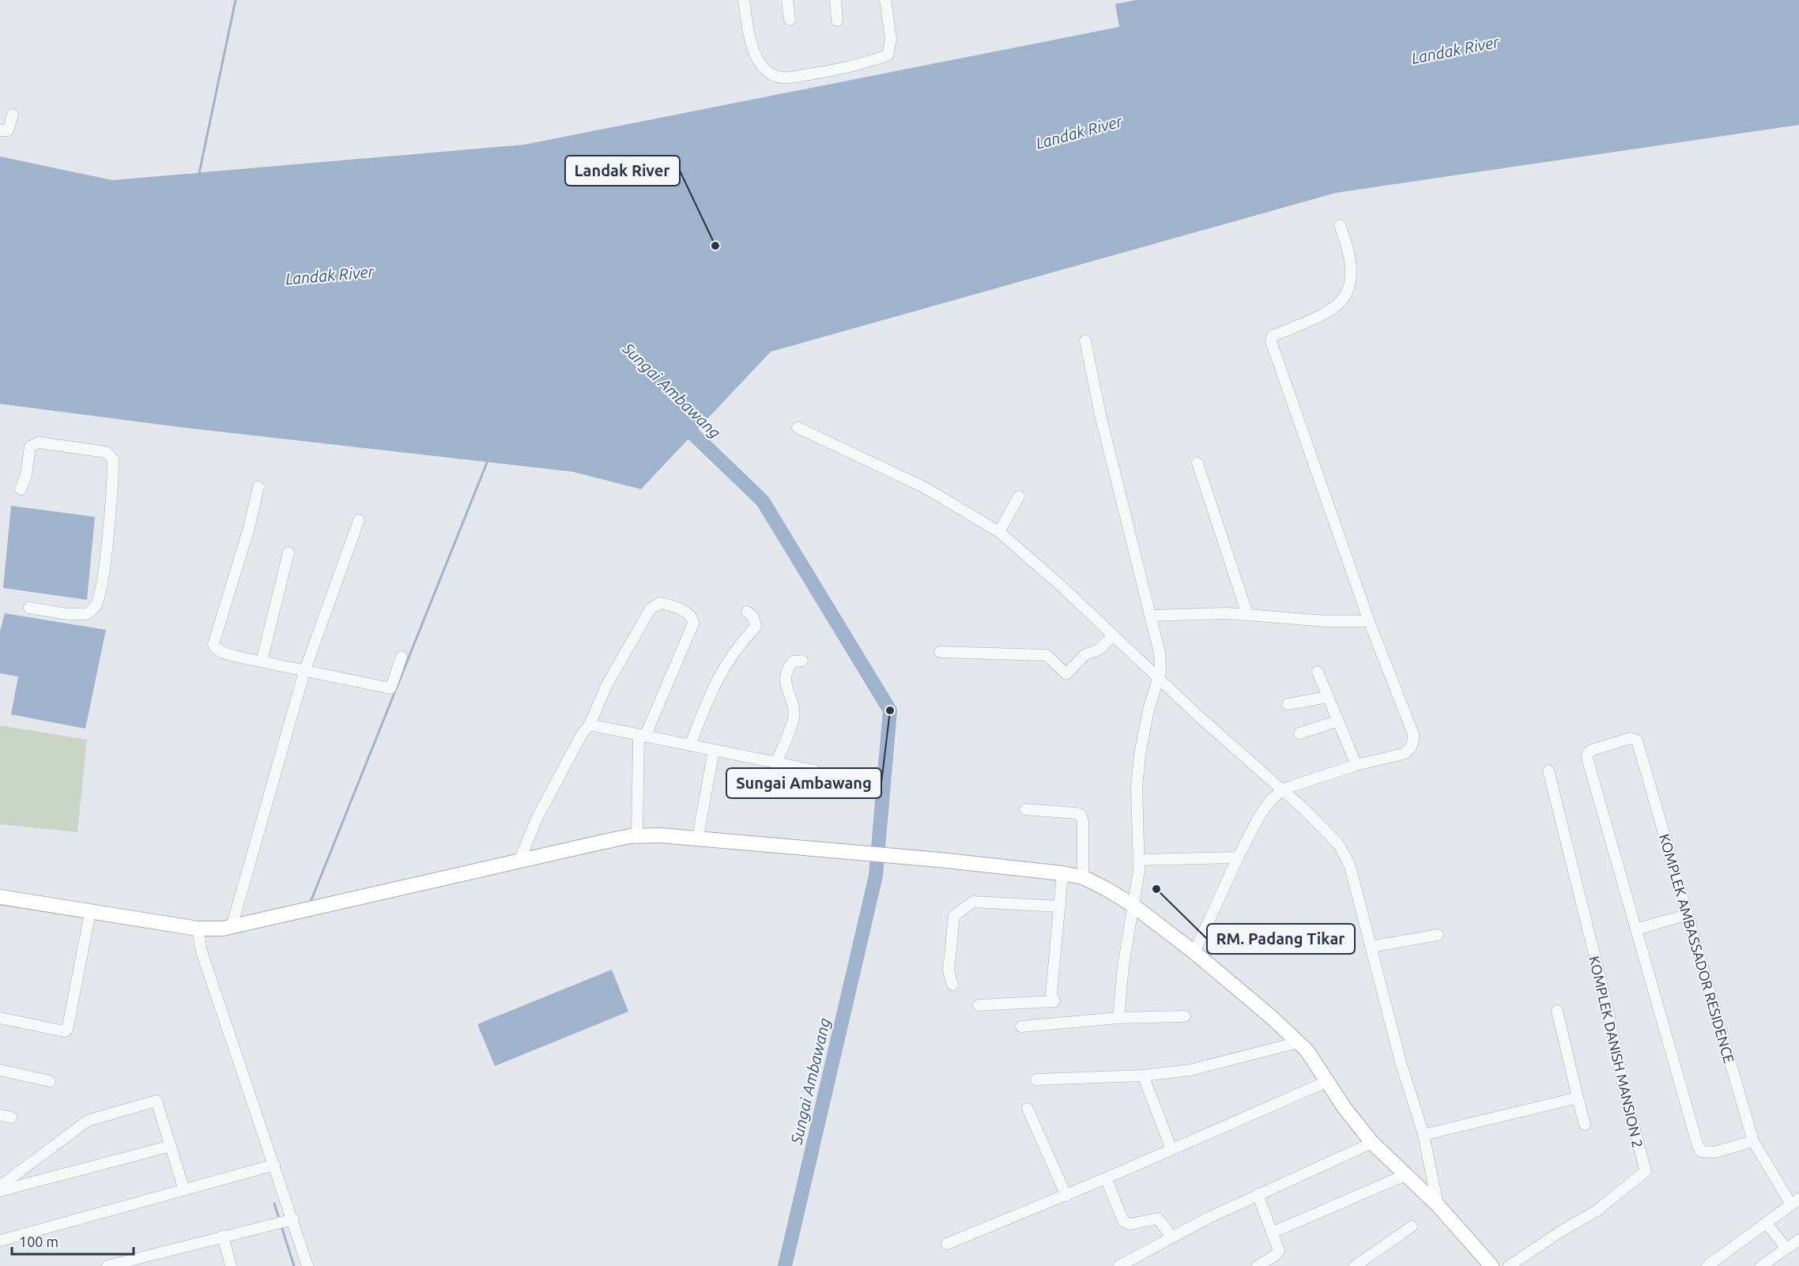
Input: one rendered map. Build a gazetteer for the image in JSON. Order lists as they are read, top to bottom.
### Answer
{
  "streets": {
    "street": ["KOMPLEK AMBASSADOR RESIDENCE", "KOMPLEK DANISH MANSION 2"]
  },
  "water": ["Landak River", "Sungai Ambawang"],
  "places": ["Landak River", "Sungai Ambawang", "RM. Padang Tikar"],
  "scale_bar": "100 m"
}
